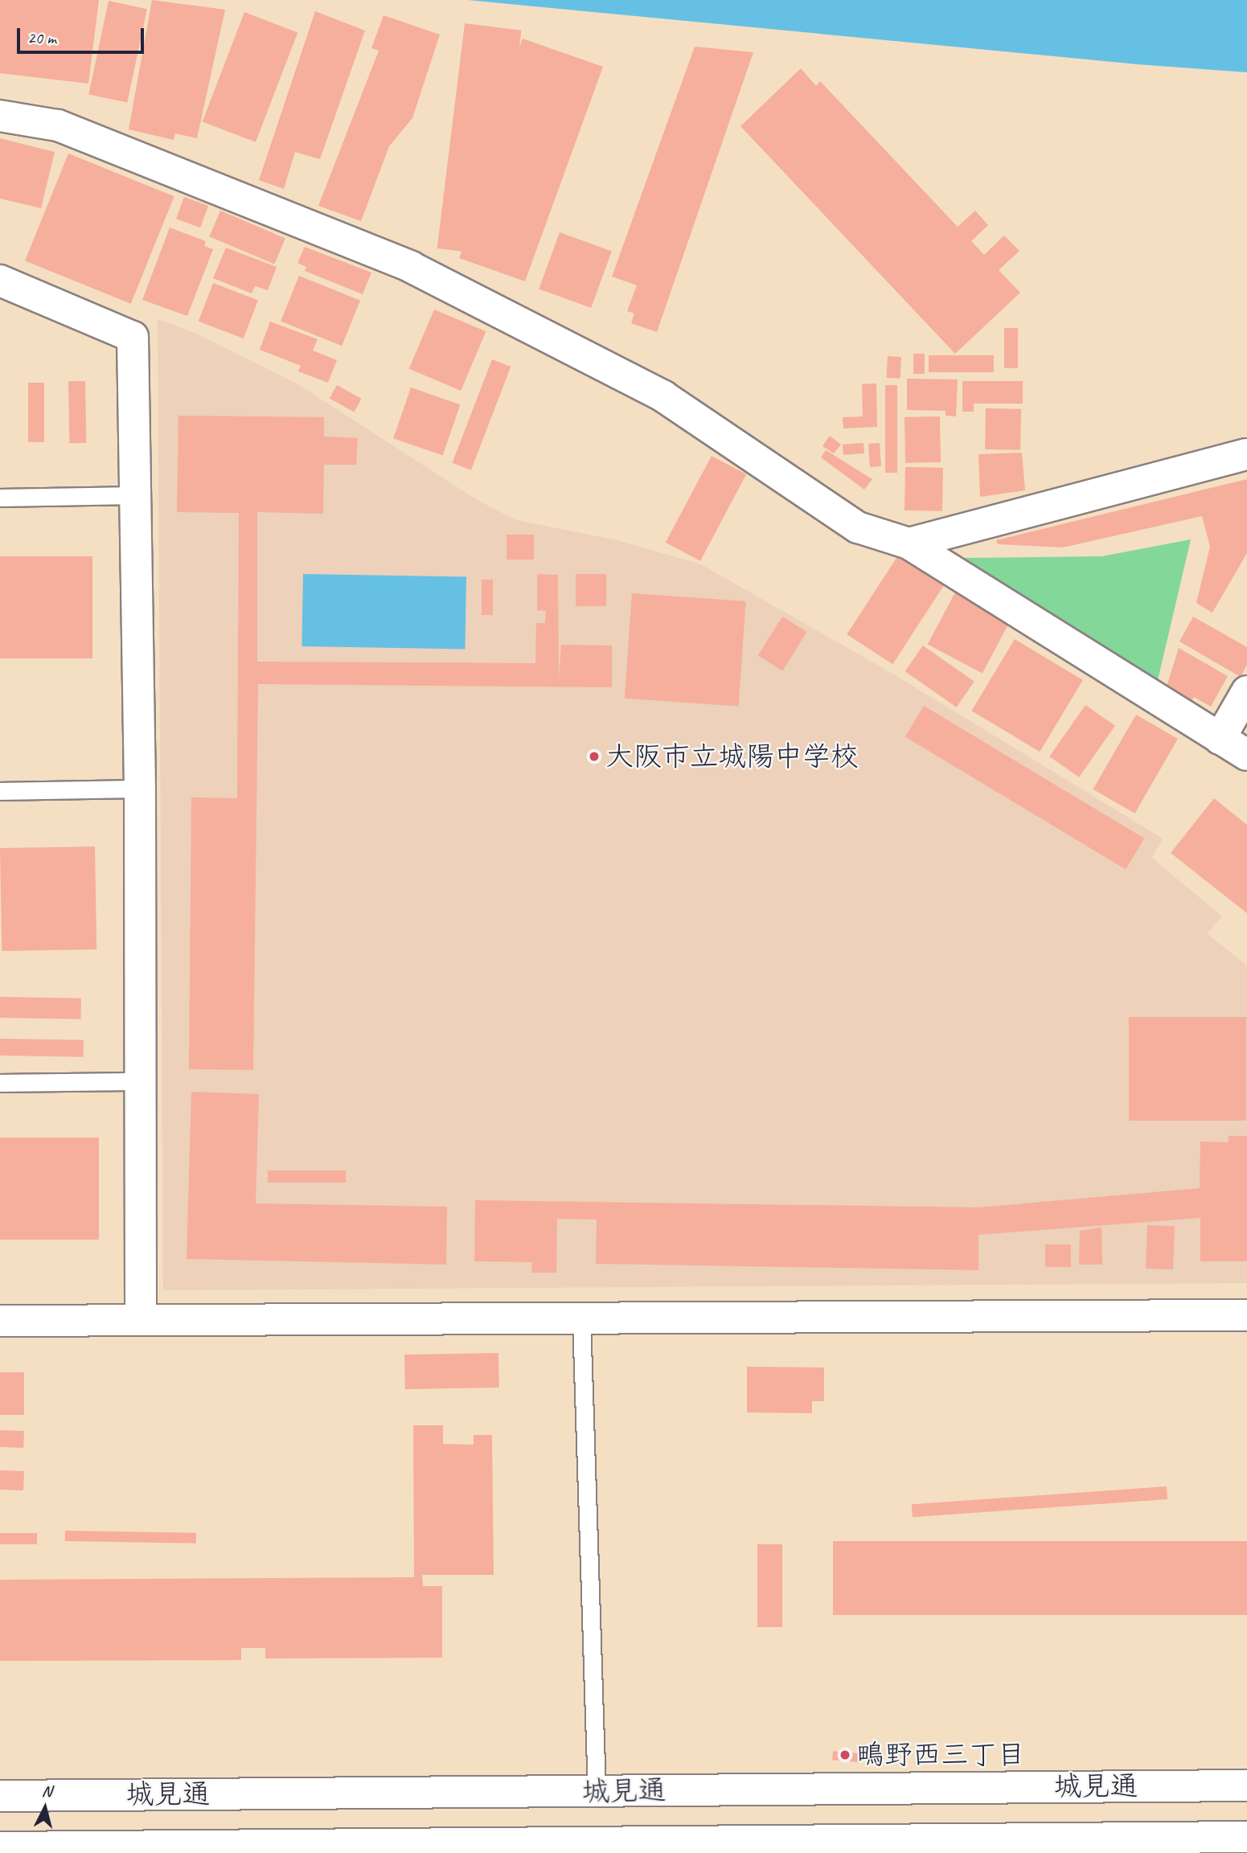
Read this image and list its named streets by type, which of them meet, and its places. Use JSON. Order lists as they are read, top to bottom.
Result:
{
  "streets": {
    "street": ["城見通"]
  },
  "places": ["大阪市立城陽中学校", "鴫野西三丁目"],
  "scale_bar": "20 m",
  "north": "top"
}
